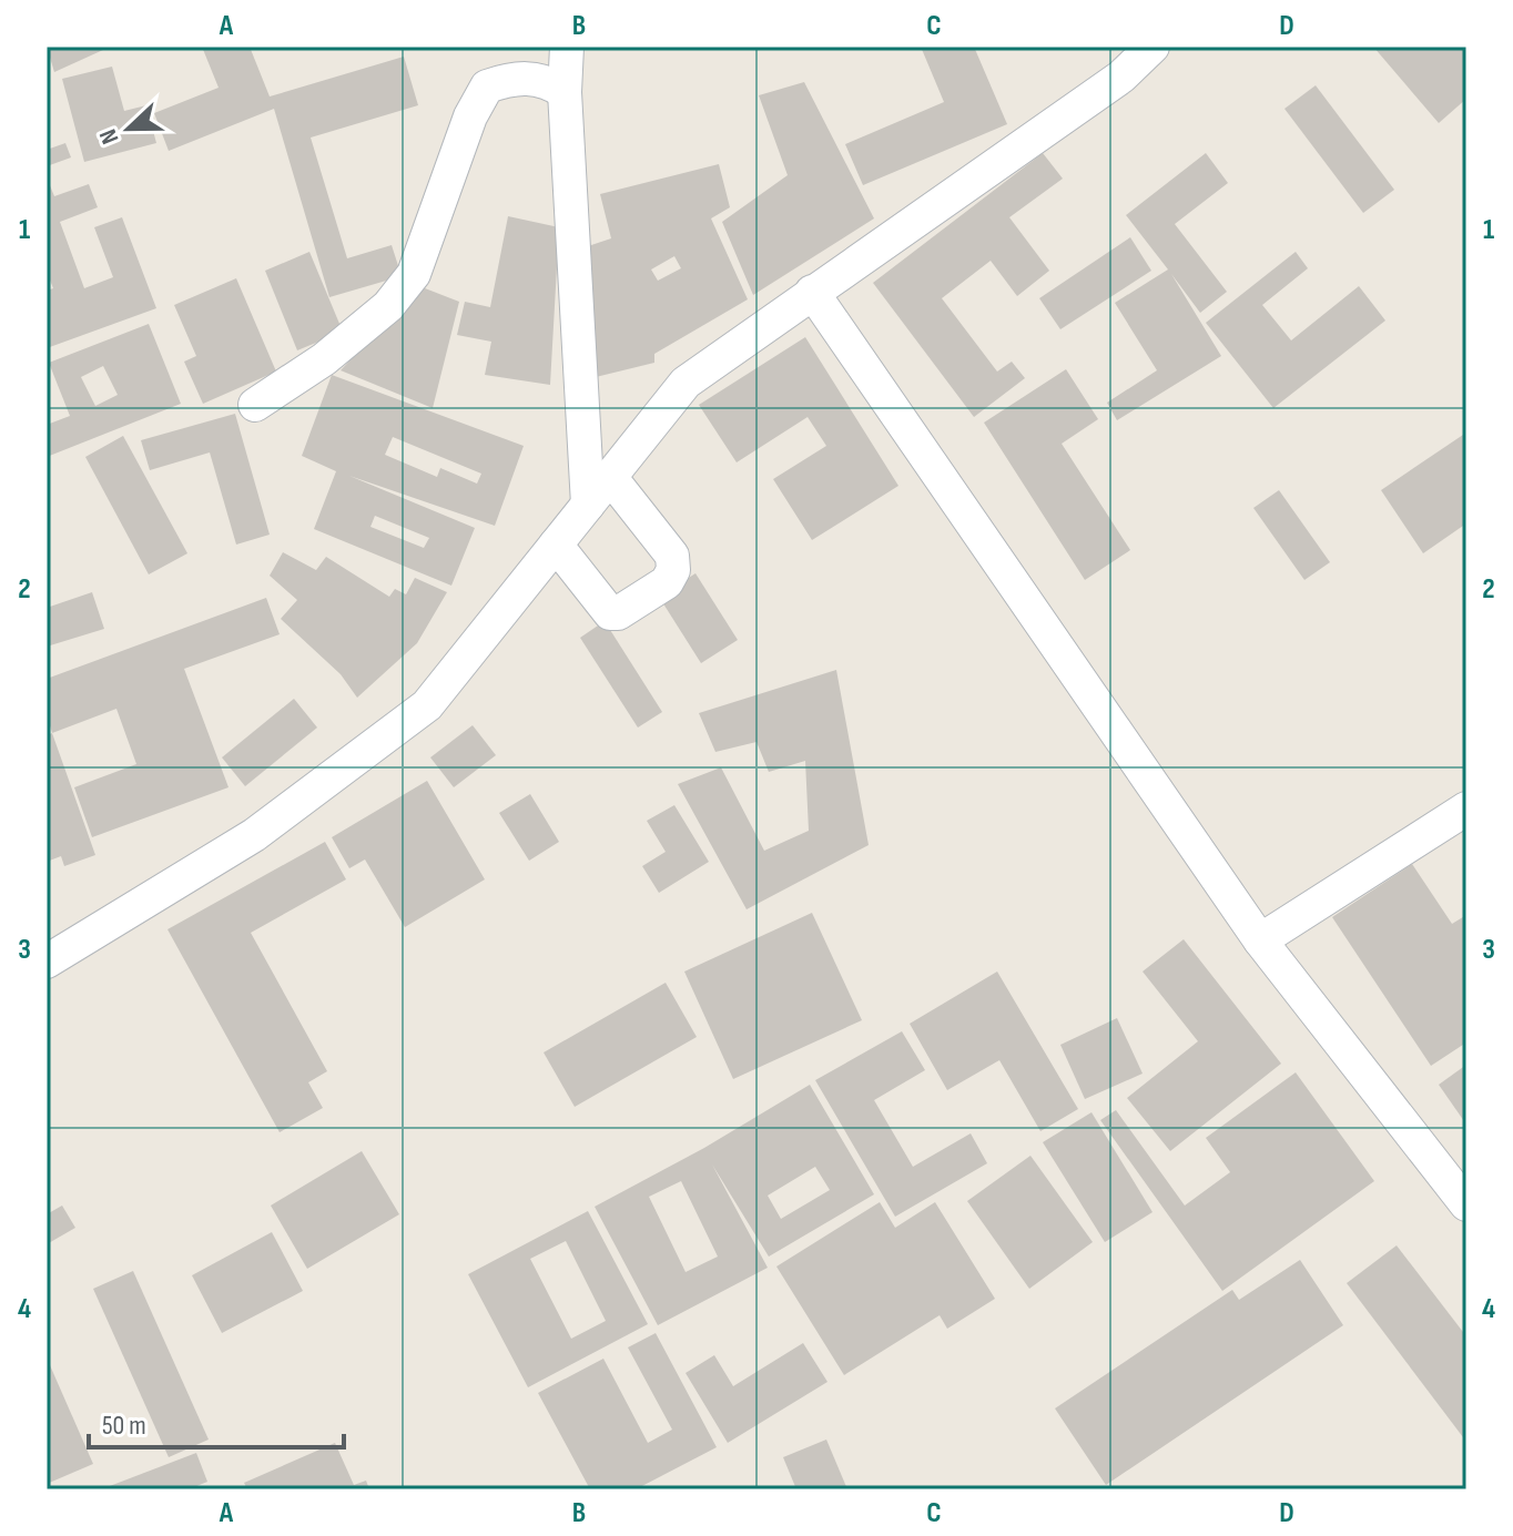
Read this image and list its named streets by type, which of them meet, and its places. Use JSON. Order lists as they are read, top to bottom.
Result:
{
  "scale_bar": "50 m",
  "north": "left",
  "grid": {
    "columns": [
      "A",
      "B",
      "C",
      "D"
    ],
    "rows": [
      "1",
      "2",
      "3",
      "4"
    ]
  }
}
